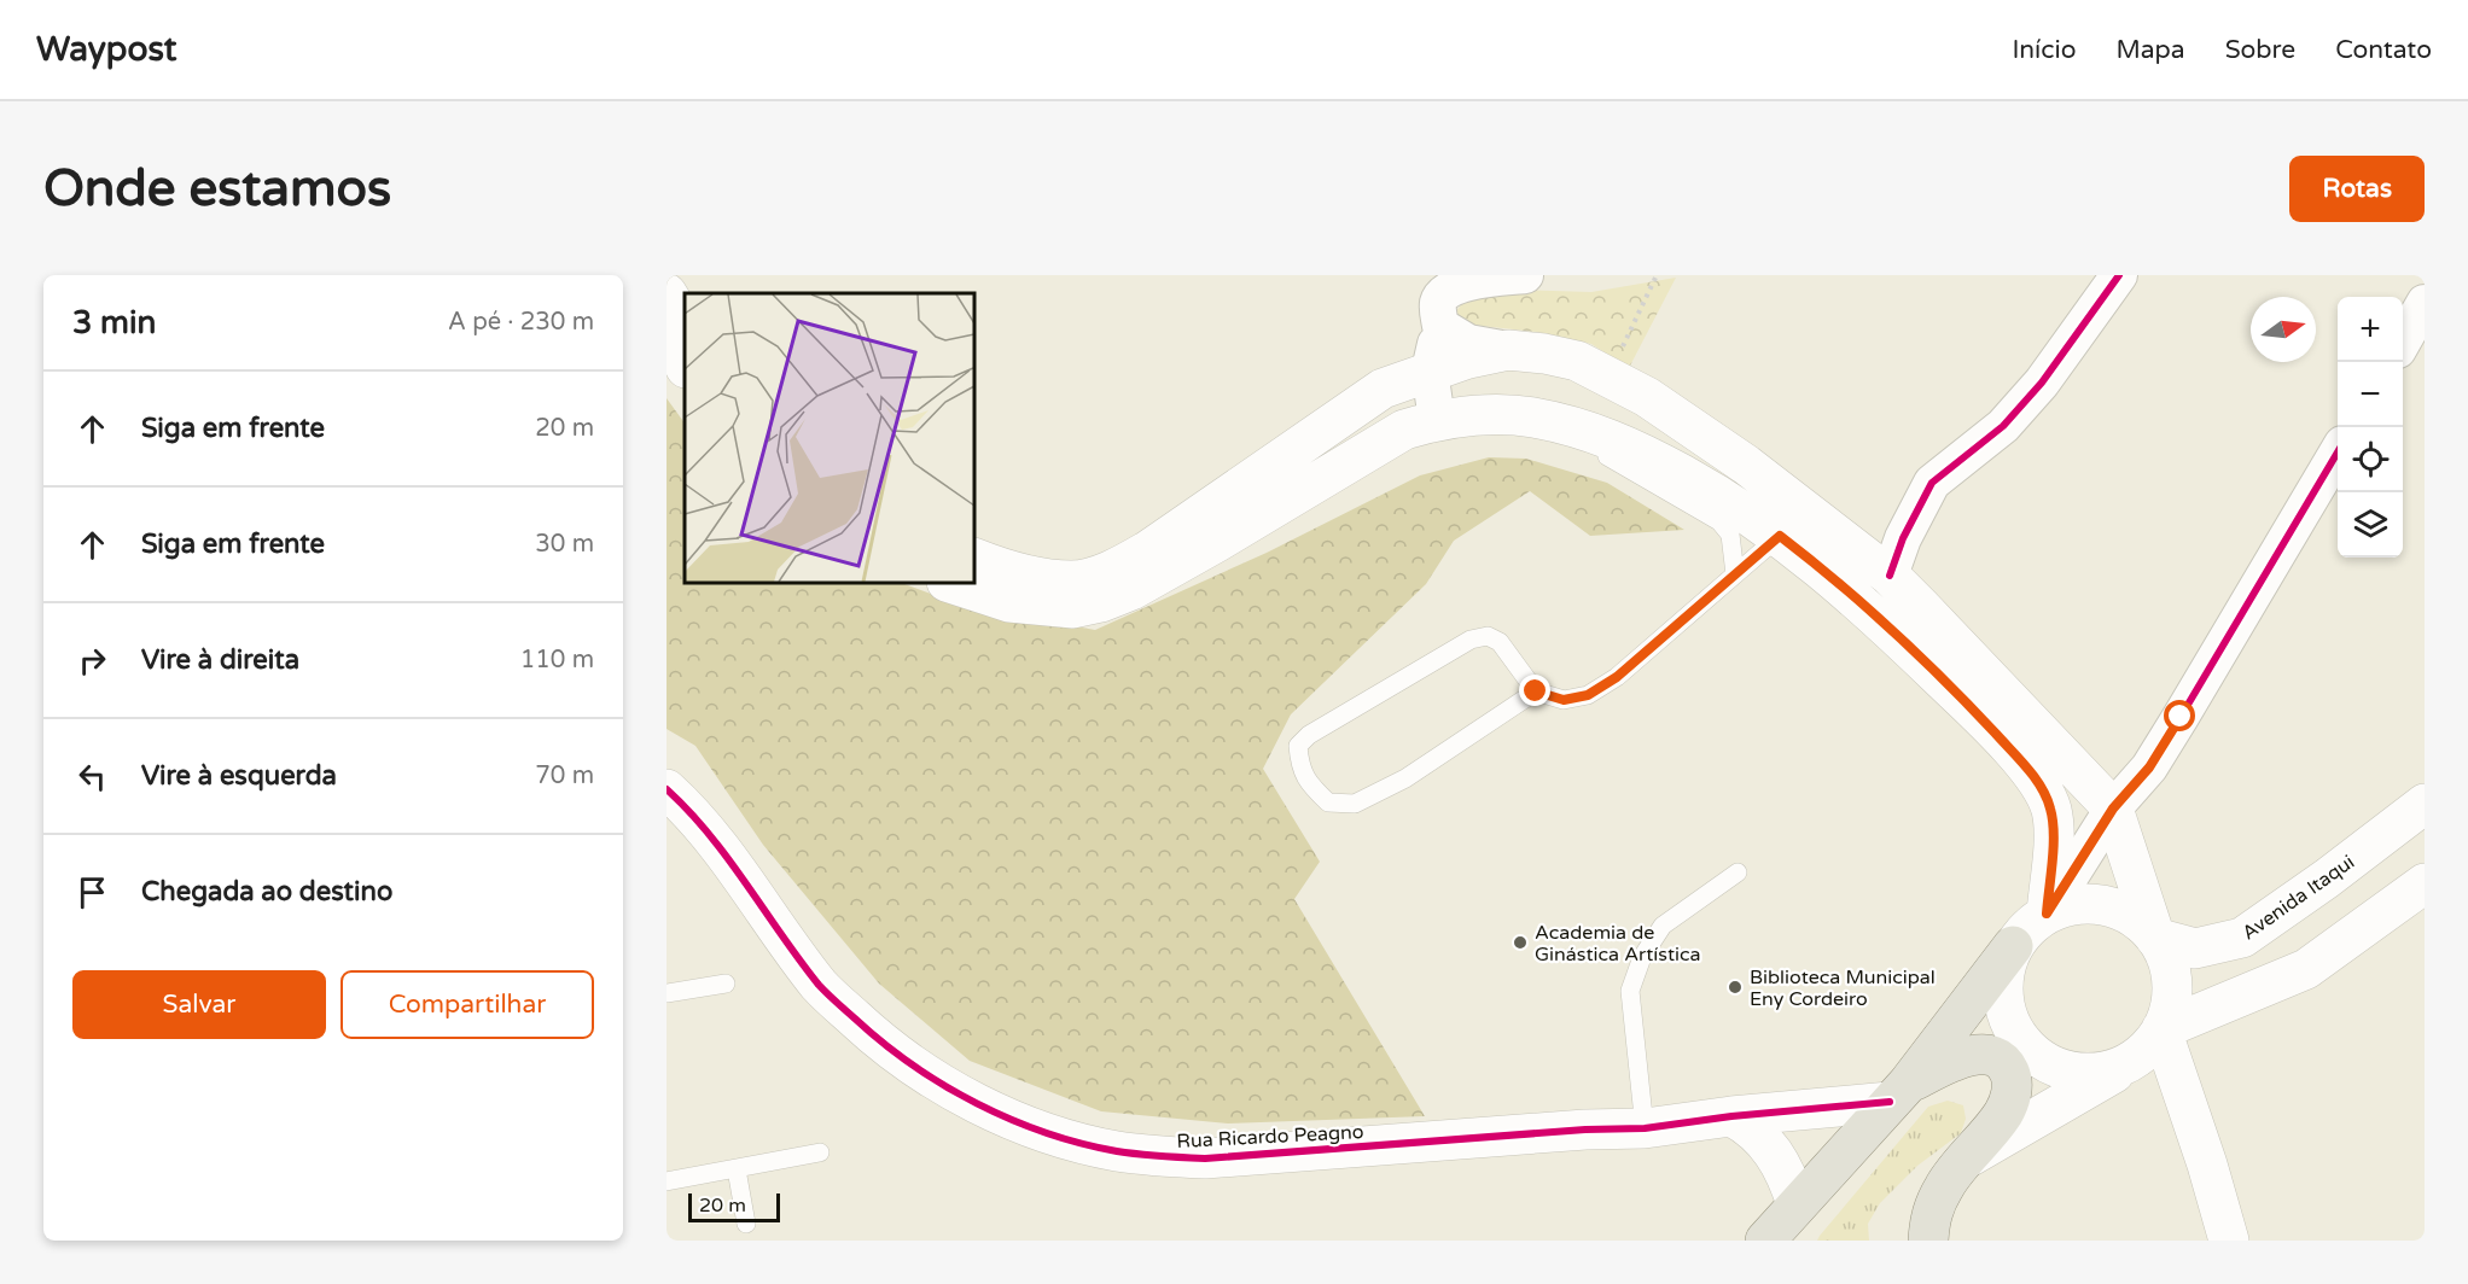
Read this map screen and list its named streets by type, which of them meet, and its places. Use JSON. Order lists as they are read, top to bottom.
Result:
{
  "streets": {
    "main road": ["Avenida Itaqui", "Rua Ricardo Peagno"]
  },
  "places": ["Academia de Ginástica Artística", "Biblioteca Municipal Eny Cordeiro"],
  "scale_bar": "20 m",
  "north": "right",
  "page": {
    "header": "Waypost",
    "nav": [
      "Início",
      "Mapa",
      "Sobre",
      "Contato"
    ],
    "buttons": [
      "Rotas",
      ["Salvar", "Compartilhar"]
    ],
    "title": "Onde estamos",
    "heading": ["3 min", "A pé · 230 m"],
    "map_buttons": ["+", "−"],
    "list": [
      ["Siga em frente", "20 m"],
      ["Siga em frente", "30 m"],
      ["Vire à direita", "110 m"],
      ["Vire à esquerda", "70 m"],
      "Chegada ao destino"
    ],
    "scale": "20 m"
  }
}
